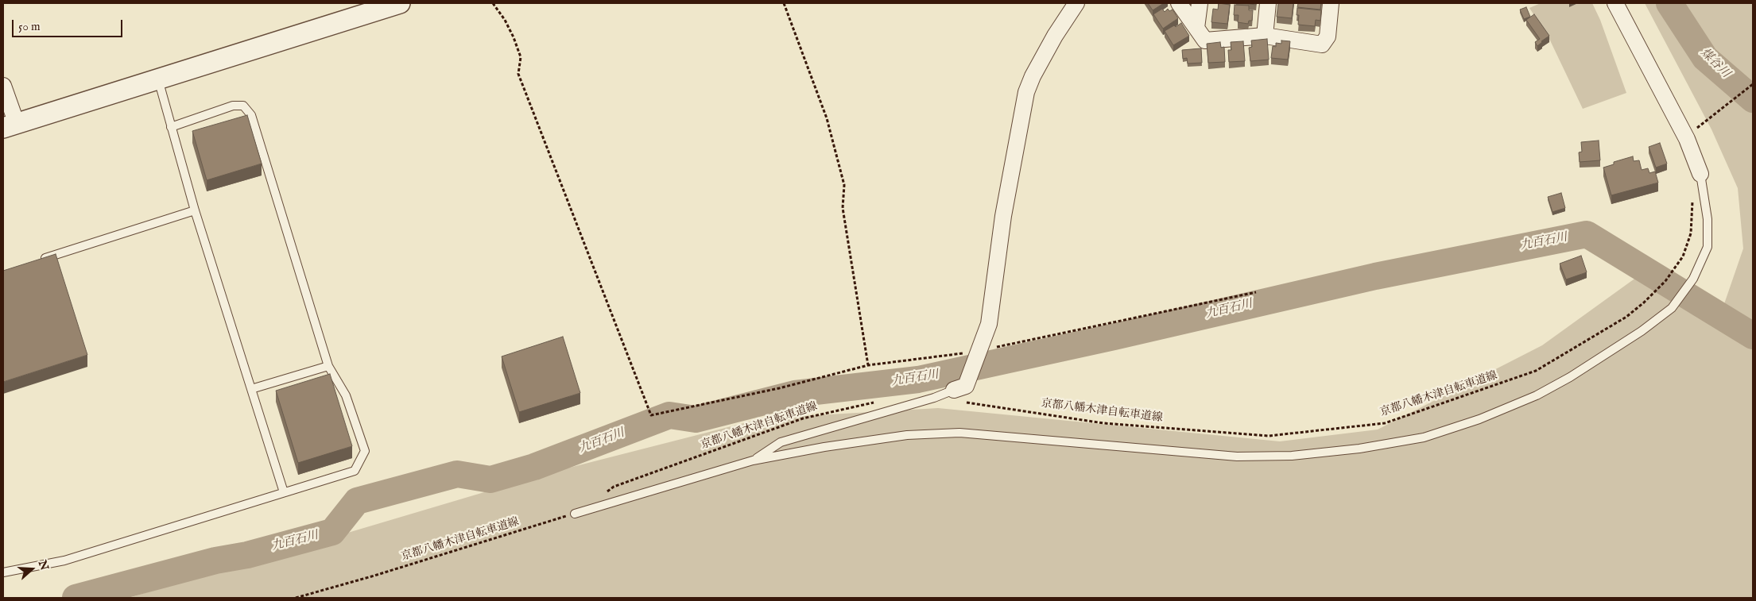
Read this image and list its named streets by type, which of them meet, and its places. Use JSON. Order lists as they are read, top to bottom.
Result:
{
  "streets": {
    "path": ["京都八幡木津自転車道線"]
  },
  "water": ["煤谷川", "九百石川"],
  "scale_bar": "50 m",
  "north": "right"
}
